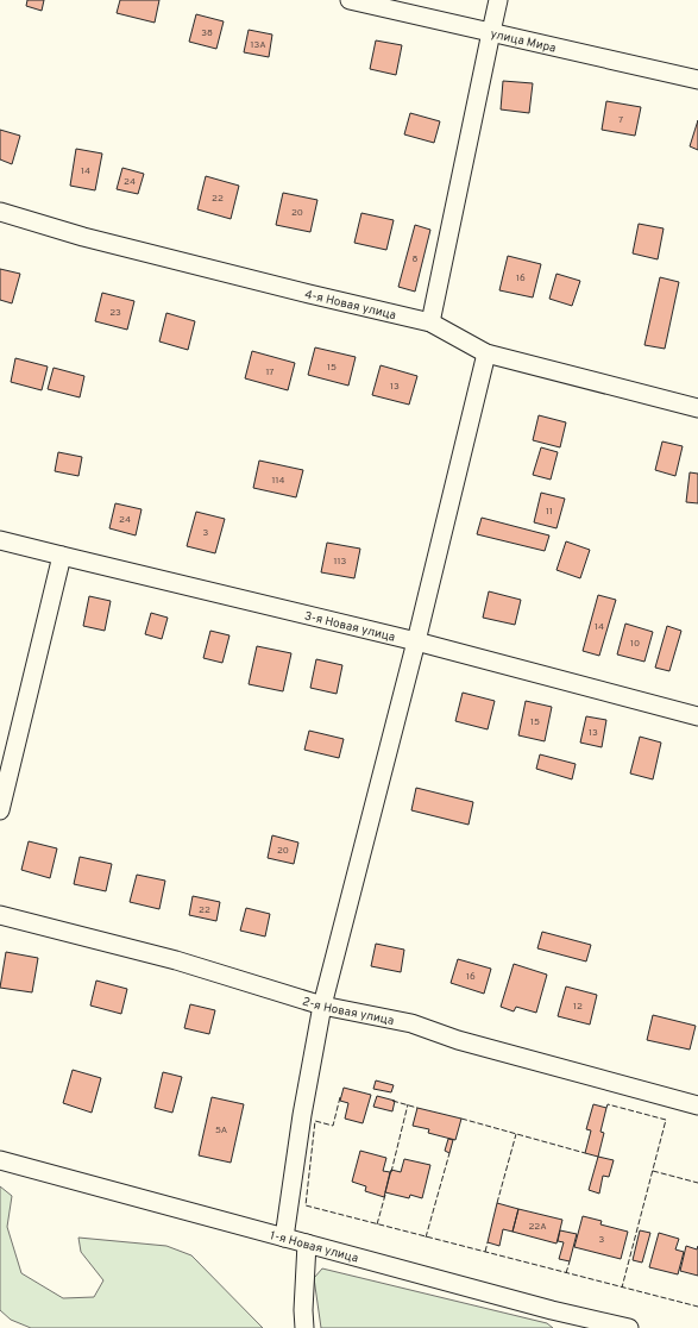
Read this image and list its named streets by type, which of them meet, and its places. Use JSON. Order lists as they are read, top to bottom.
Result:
{
  "streets": {
    "street": [
      "улица Мира",
      "4-я Новая улица",
      "3-я Новая улица",
      "2-я Новая улица",
      "1-я Новая улица"
    ]
  },
  "house_numbers": [
    "38",
    "13А",
    "7",
    "14",
    "24",
    "22",
    "20",
    "8",
    "16",
    "23",
    "15",
    "17",
    "13",
    "114",
    "11",
    "24",
    "3",
    "113",
    "14",
    "10",
    "15",
    "13",
    "20",
    "22",
    "16",
    "12",
    "5А",
    "22А",
    "3"
  ]
}
